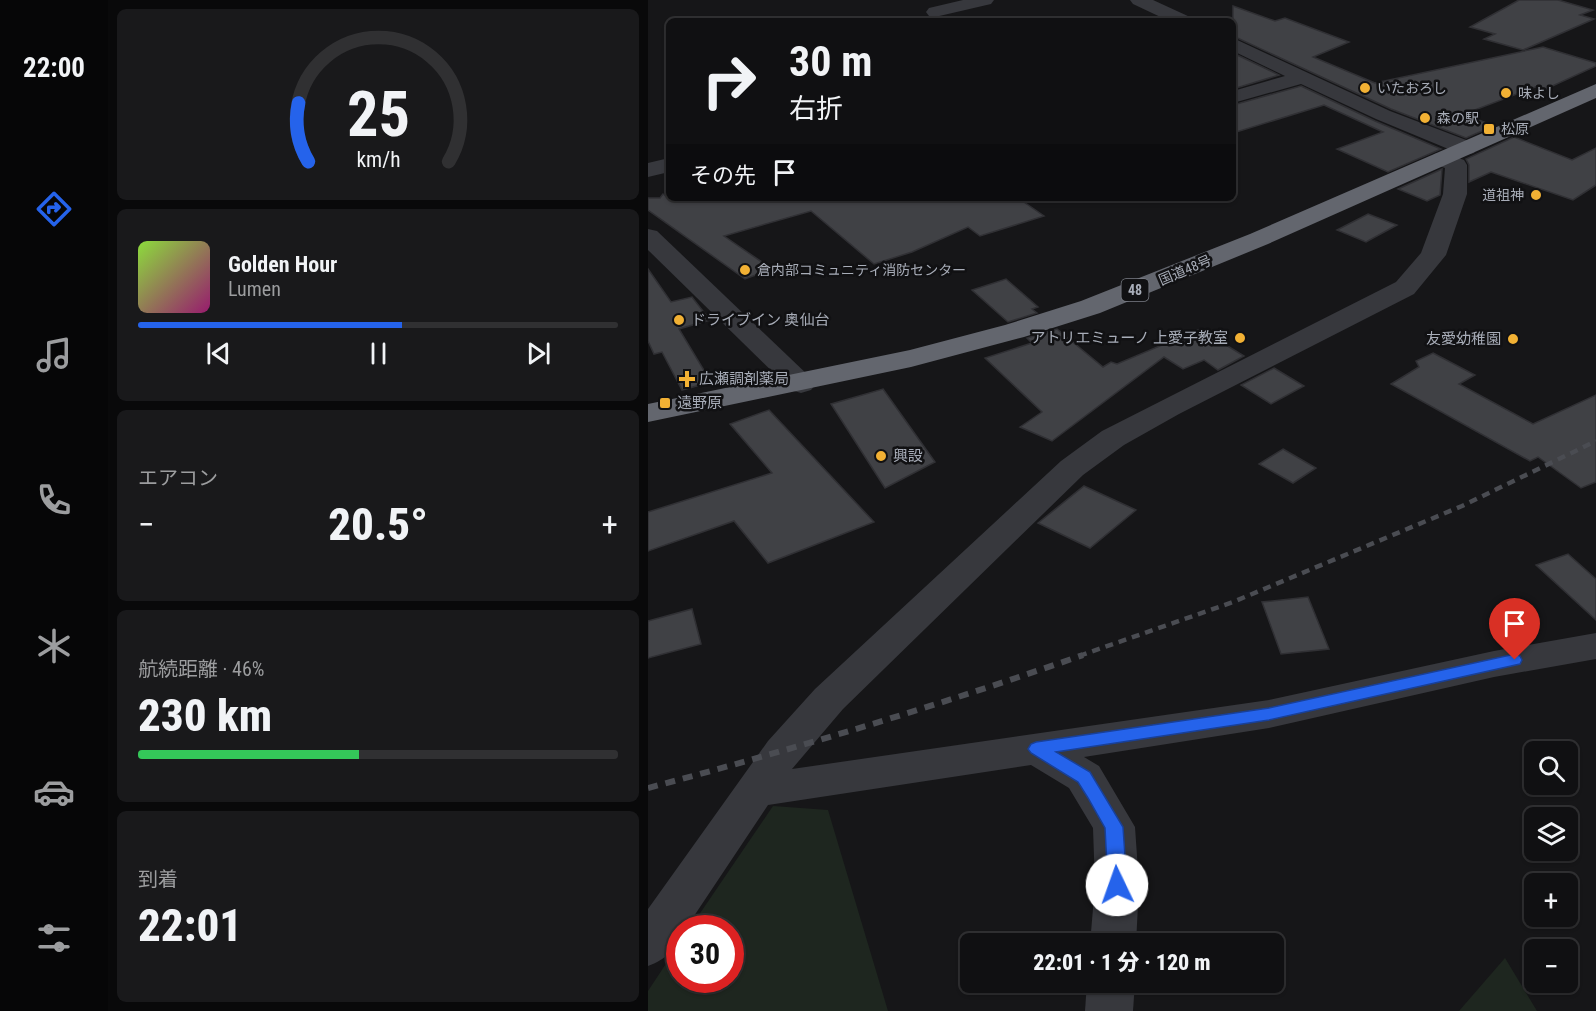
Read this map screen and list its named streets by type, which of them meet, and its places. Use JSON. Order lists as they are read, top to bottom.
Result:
{
  "streets": {
    "highway": ["国道48号", "48"]
  },
  "places": {
    "other": [
      "いたおろし",
      "味よし",
      "森の駅",
      "道祖神",
      "倉内部コミュニティ消防センター",
      "ドライブイン 奥仙台",
      "アトリエミューノ 上愛子教室",
      "友愛幼稚園",
      "興設"
    ],
    "transit": ["松原", "遠野原"],
    "health": ["広瀬調剤薬局"]
  },
  "page": {
    "tabs": "22:00",
    "turn": ["30 m", "右折"],
    "then": "その先",
    "song": ["Golden Hour", "Lumen"],
    "tile": [
      "エアコン",
      ["航続距離 · 46%", "230 km"],
      ["到着", "22:01"]
    ],
    "heat": ["−", "20.5°", "+"],
    "map_buttons": ["+", "−"],
    "limit": "30",
    "trip": "22:01 · 1 分 · 120 m",
    "gauge": ["25", "km/h"]
  }
}
